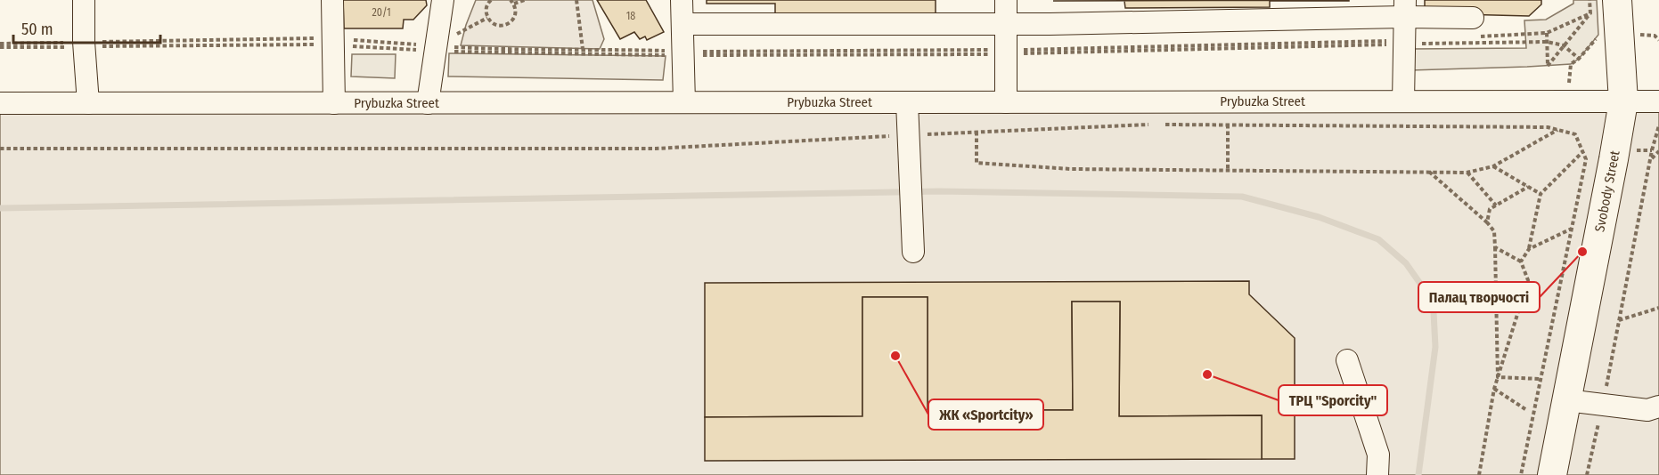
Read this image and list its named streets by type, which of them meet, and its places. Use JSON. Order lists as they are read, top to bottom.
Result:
{
  "streets": {
    "main road": ["Svobody Street"],
    "street": ["Prybuzka Street"]
  },
  "crossings": [
    ["Prybuzka Street", "Svobody Street"]
  ],
  "places": ["Палац творчості", "ЖК «Sportcity»", "ТРЦ \"Sporcity\""],
  "house_numbers": ["20/1", "18"],
  "scale_bar": "50 m"
}
